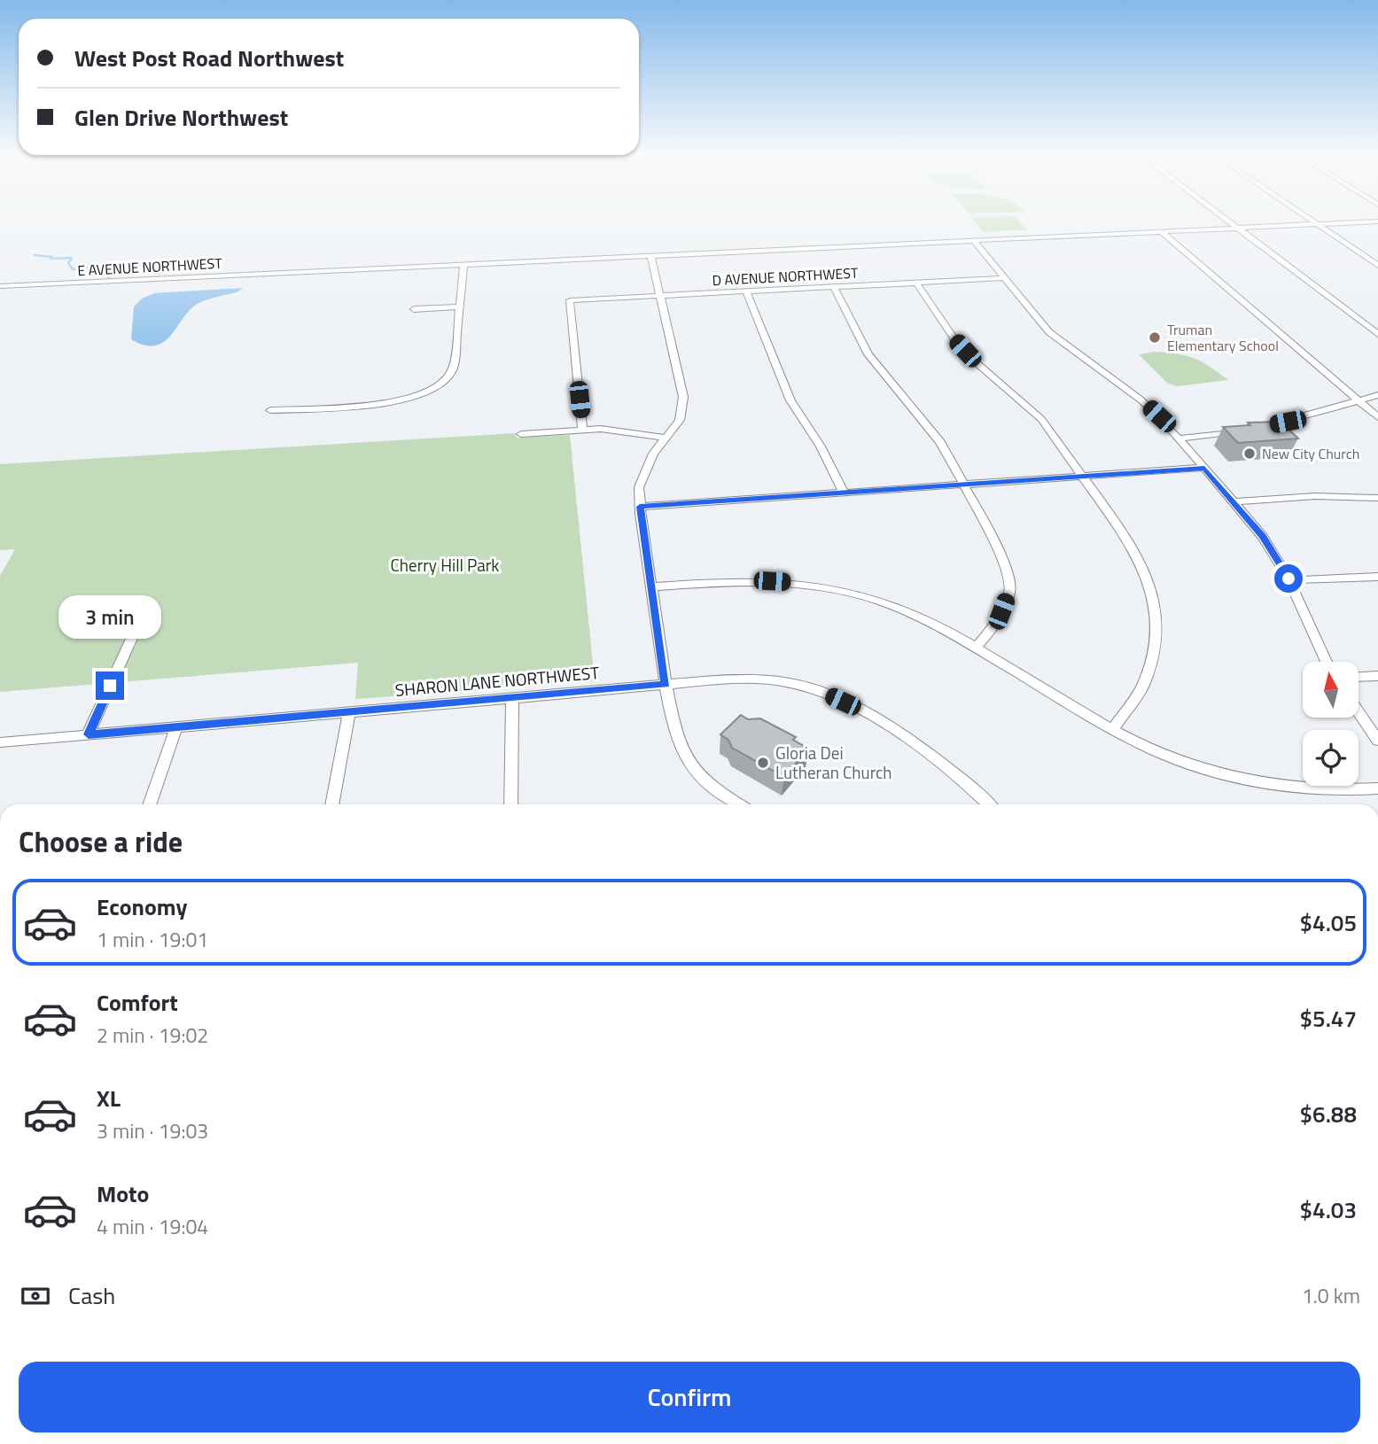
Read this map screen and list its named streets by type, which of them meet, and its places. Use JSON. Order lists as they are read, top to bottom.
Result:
{
  "streets": {
    "street": ["E AVENUE NORTHWEST", "D AVENUE NORTHWEST", "SHARON LANE NORTHWEST"]
  },
  "parks": ["Cherry Hill Park"],
  "places": ["Truman Elementary School", "New City Church", "Gloria Dei Lutheran Church"],
  "north": "top",
  "page": {
    "banner": ["West Post Road Northwest", "Glen Drive Northwest"],
    "bubble": "3 min",
    "heading": "Choose a ride",
    "list": [
      {
        "name": "Economy",
        "note": "1 min · 19:01",
        "value": "$4.05"
      },
      {
        "name": "Comfort",
        "note": "2 min · 19:02",
        "value": "$5.47"
      },
      {
        "name": "XL",
        "note": "3 min · 19:03",
        "value": "$6.88"
      },
      {
        "name": "Moto",
        "note": "4 min · 19:04",
        "value": "$4.03"
      }
    ],
    "pay": ["Cash", "1.0 km"],
    "buttons": "Confirm"
  }
}
